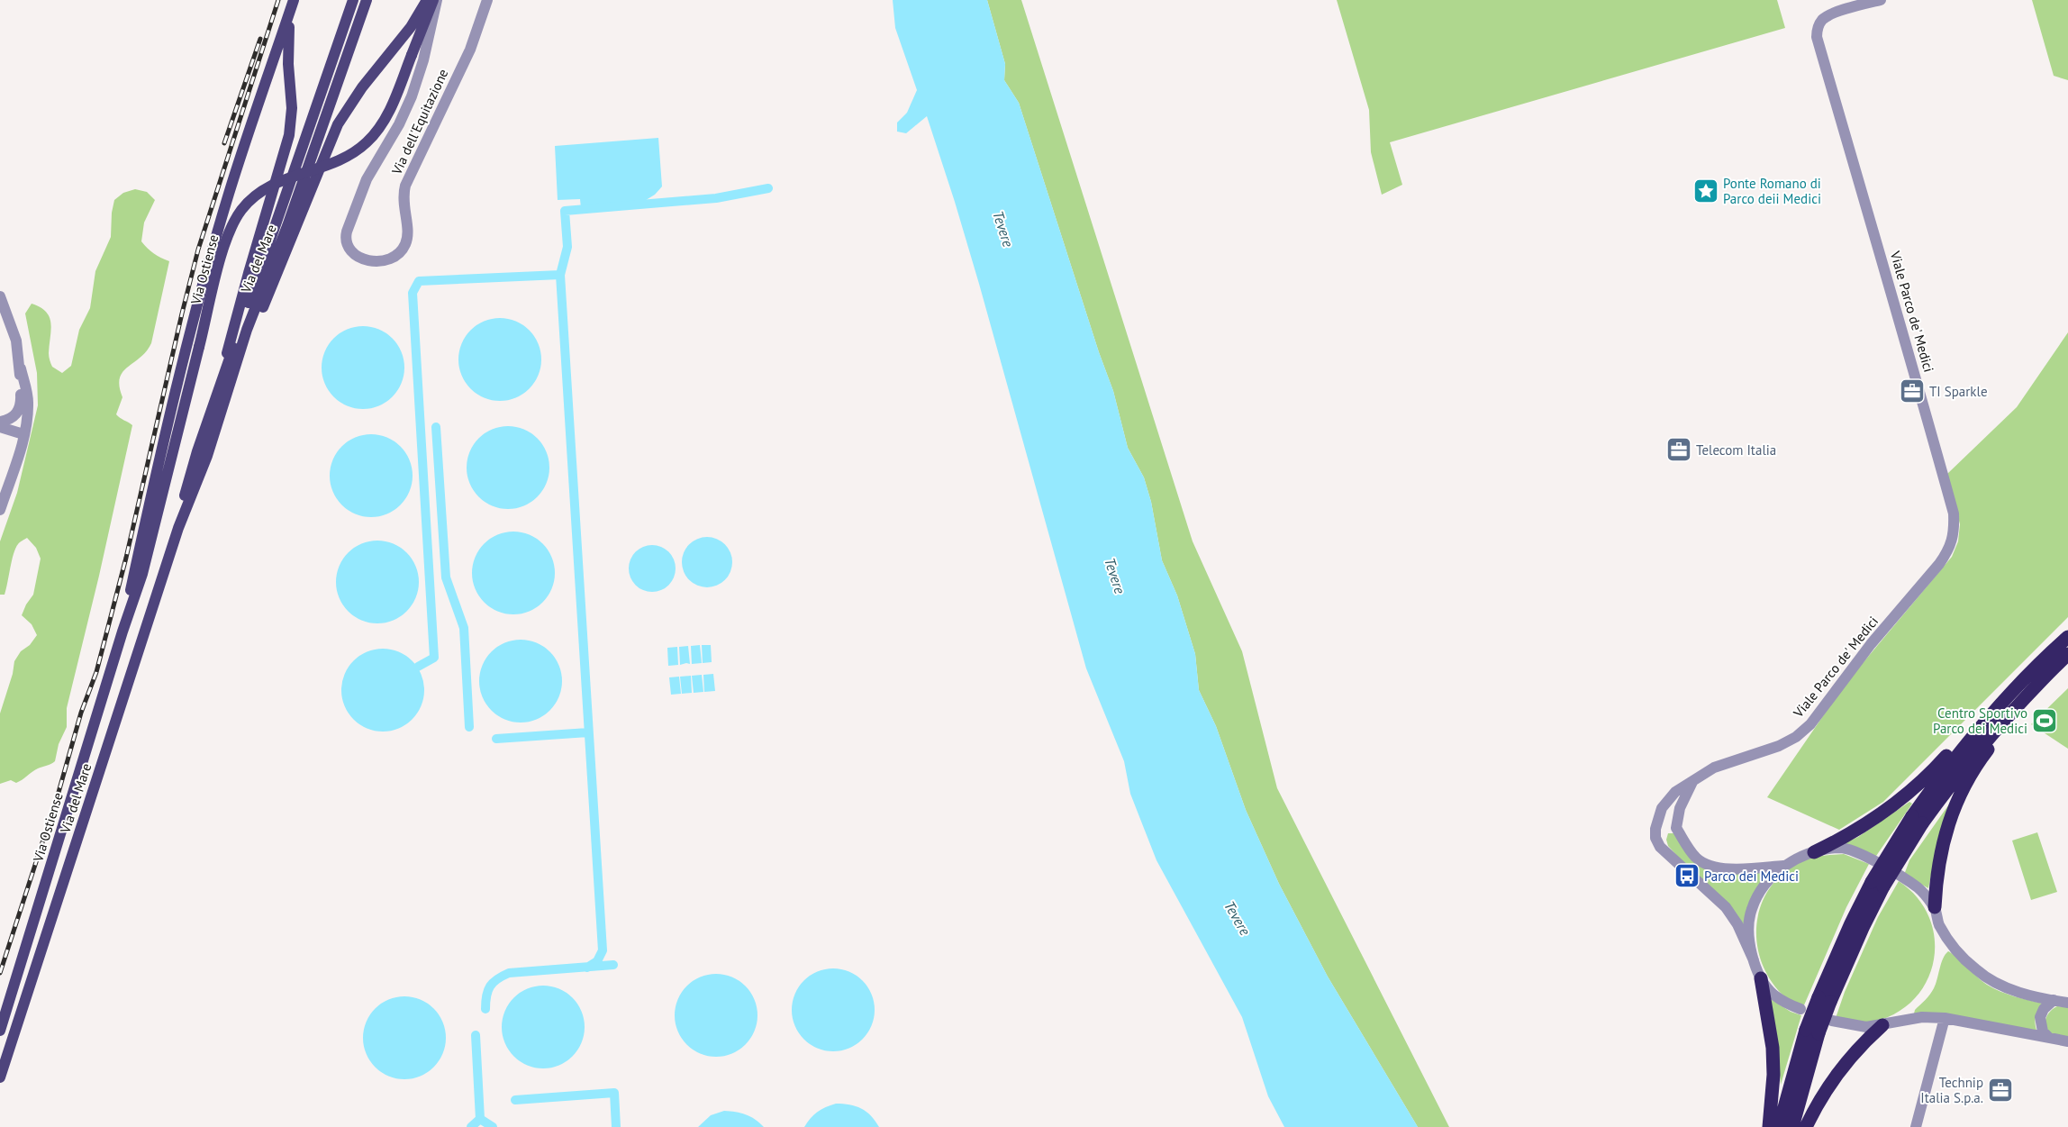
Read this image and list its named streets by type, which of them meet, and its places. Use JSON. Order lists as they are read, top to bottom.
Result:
{
  "streets": {
    "main road": ["Via del Mare", "Via Ostiense"],
    "street": ["Via dell'Equitazione", "Viale Parco de' Medici"]
  },
  "crossings": [
    ["Via dell'Equitazione", "Via Ostiense"]
  ],
  "water": ["Tevere"],
  "places": {
    "place": ["Ponte Romano di Parco deii Medici"],
    "office": ["TI Sparkle", "Telecom Italia", "Technip Italia S.p.a."],
    "sports": ["Centro Sportivo Parco dei Medici"],
    "bus stop": ["Parco dei Medici"]
  }
}
